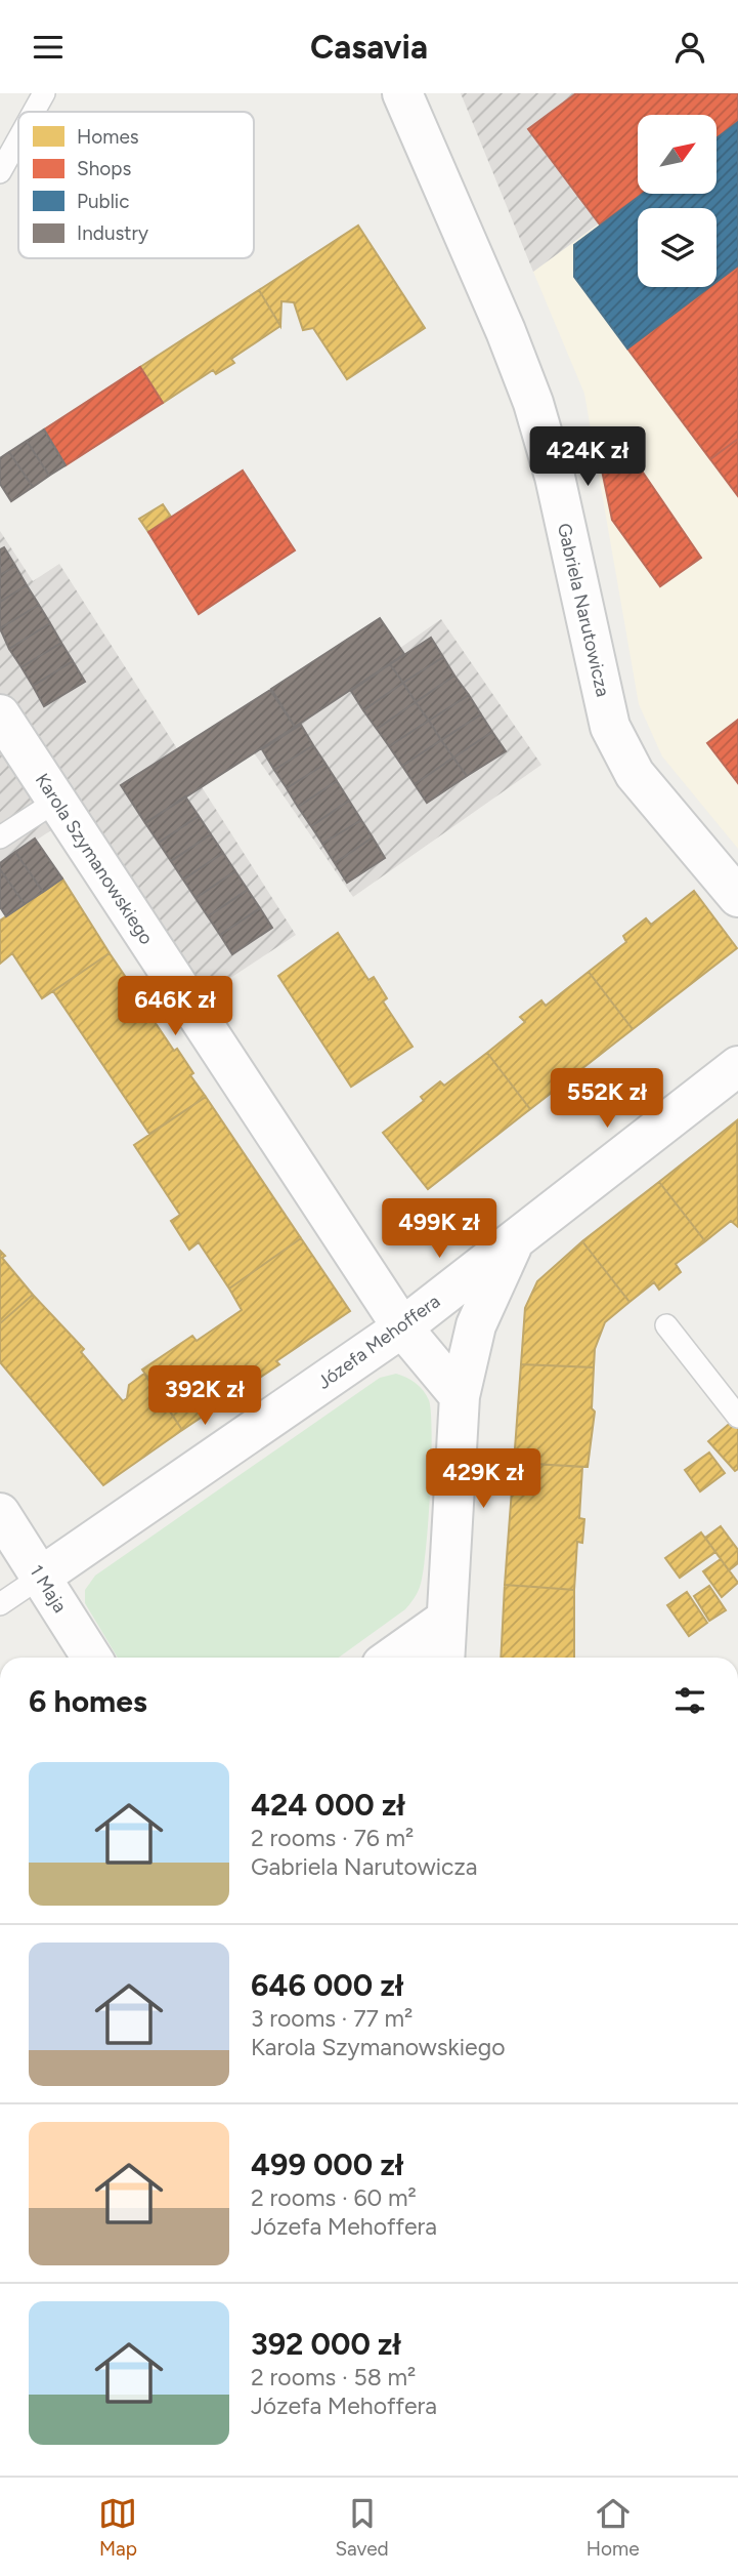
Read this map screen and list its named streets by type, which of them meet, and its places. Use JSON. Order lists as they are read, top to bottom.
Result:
{
  "streets": {
    "street": [
      "Gabriela Narutowicza",
      "Karola Szymanowskiego",
      "Józefa Mehoffera",
      "1 Maja"
    ]
  },
  "crossings": [
    ["Karola Szymanowskiego", "Józefa Mehoffera"],
    ["Józefa Mehoffera", "1 Maja"]
  ],
  "legend": [
    "Homes",
    "Shops",
    "Public",
    "Industry"
  ],
  "north": "top right",
  "page": {
    "header": "Casavia",
    "price": [
      "424K zł",
      "646K zł",
      "552K zł",
      "499K zł",
      "392K zł",
      "429K zł"
    ],
    "heading": "6 homes",
    "list": [
      {
        "name": "424 000 zł",
        "note": "2 rooms · 76 m² · Gabriela Narutowicza"
      },
      {
        "name": "646 000 zł",
        "note": "3 rooms · 77 m² · Karola Szymanowskiego"
      },
      {
        "name": "499 000 zł",
        "note": "2 rooms · 60 m² · Józefa Mehoffera"
      },
      {
        "name": "392 000 zł",
        "note": "2 rooms · 58 m² · Józefa Mehoffera"
      }
    ],
    "tabs": ["Map", "Saved", "Home"]
  }
}
